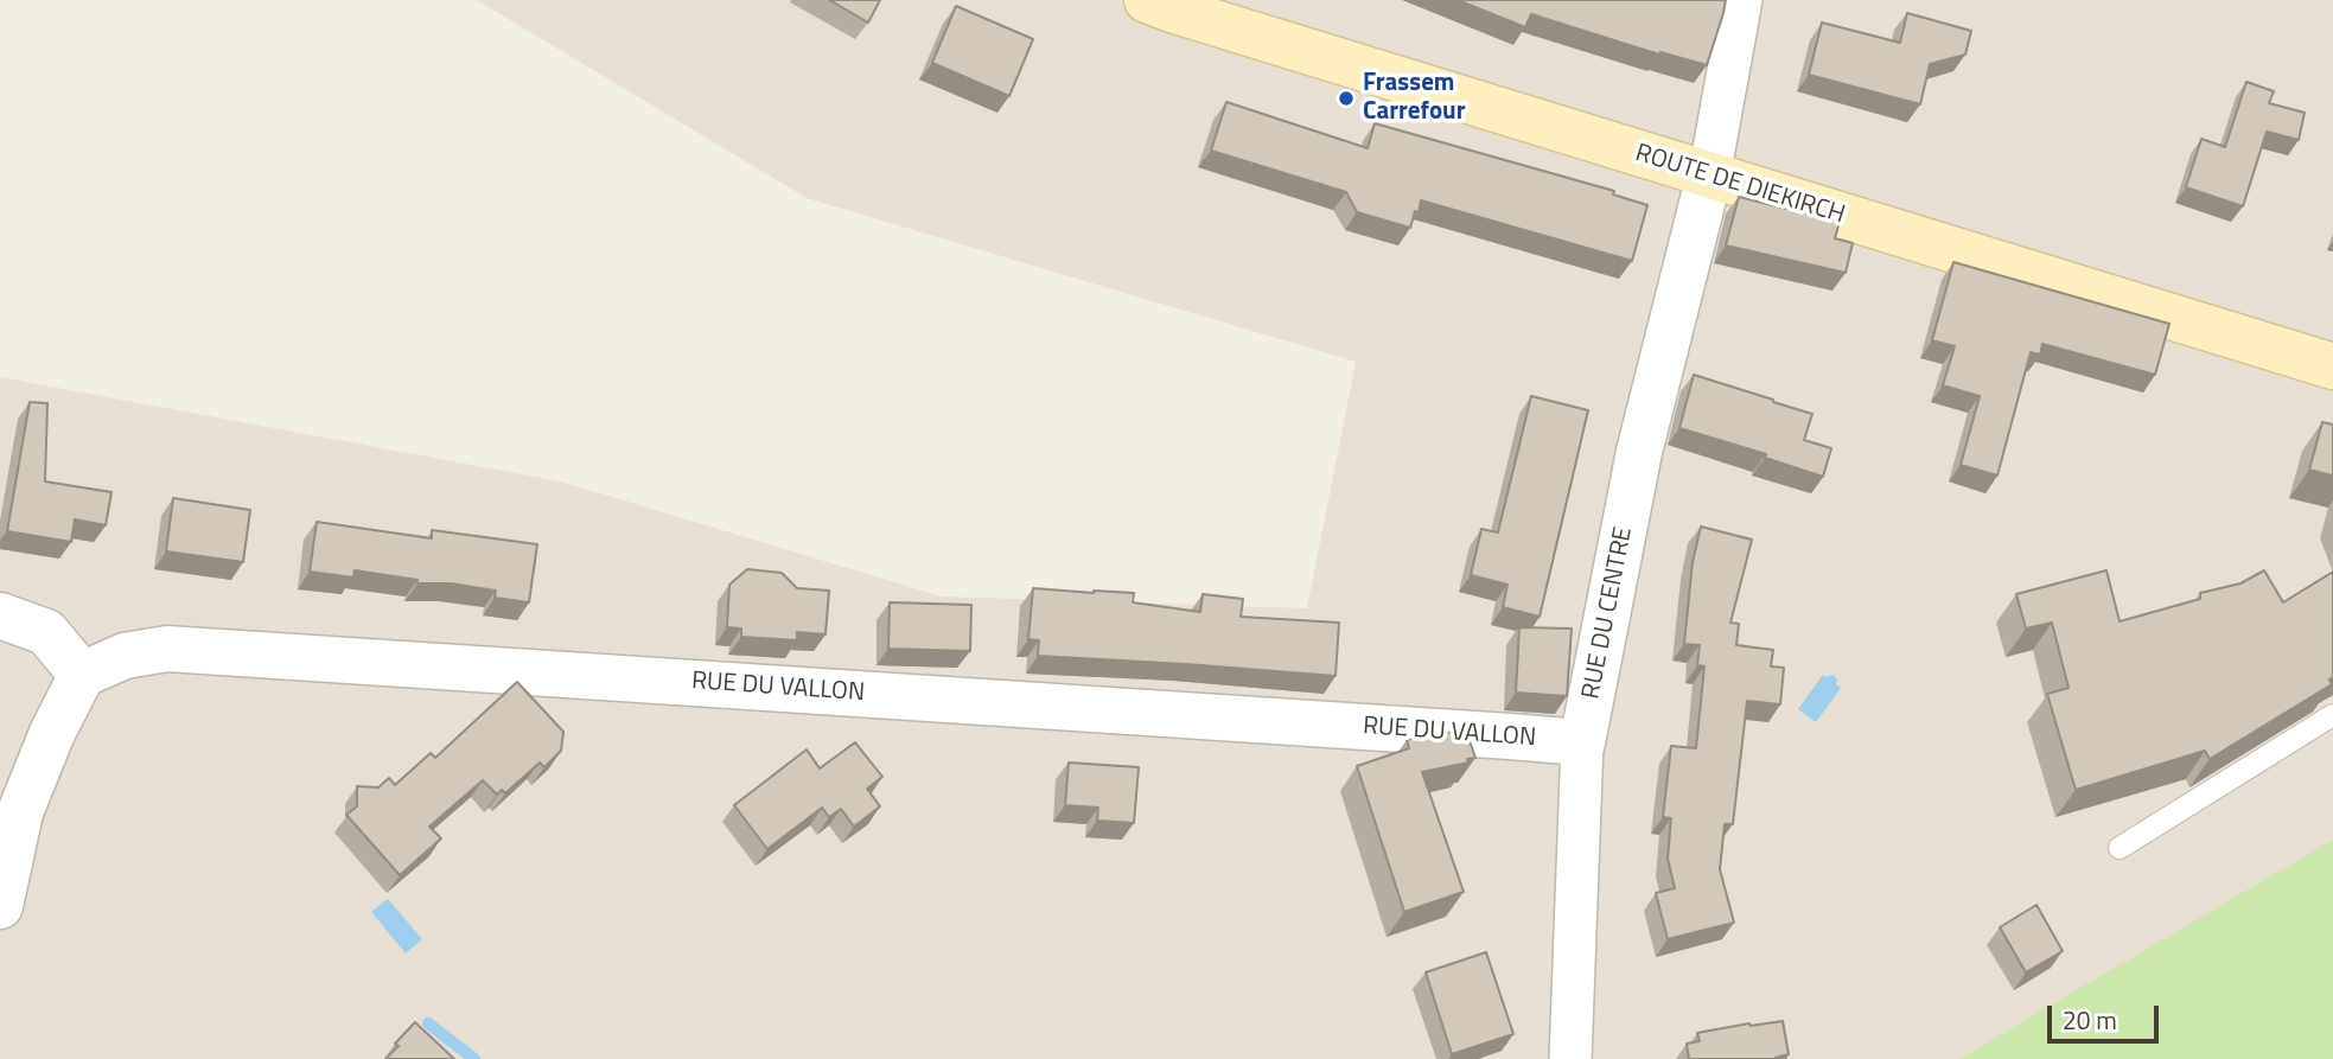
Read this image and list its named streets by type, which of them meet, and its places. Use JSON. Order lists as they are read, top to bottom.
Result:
{
  "streets": {
    "main road": ["ROUTE DE DIEKIRCH"],
    "street": ["RUE DU CENTRE", "RUE DU VALLON"]
  },
  "crossings": [
    ["ROUTE DE DIEKIRCH", "RUE DU CENTRE"],
    ["RUE DU CENTRE", "RUE DU VALLON"]
  ],
  "places": ["Frassem Carrefour"],
  "scale_bar": "20 m"
}
